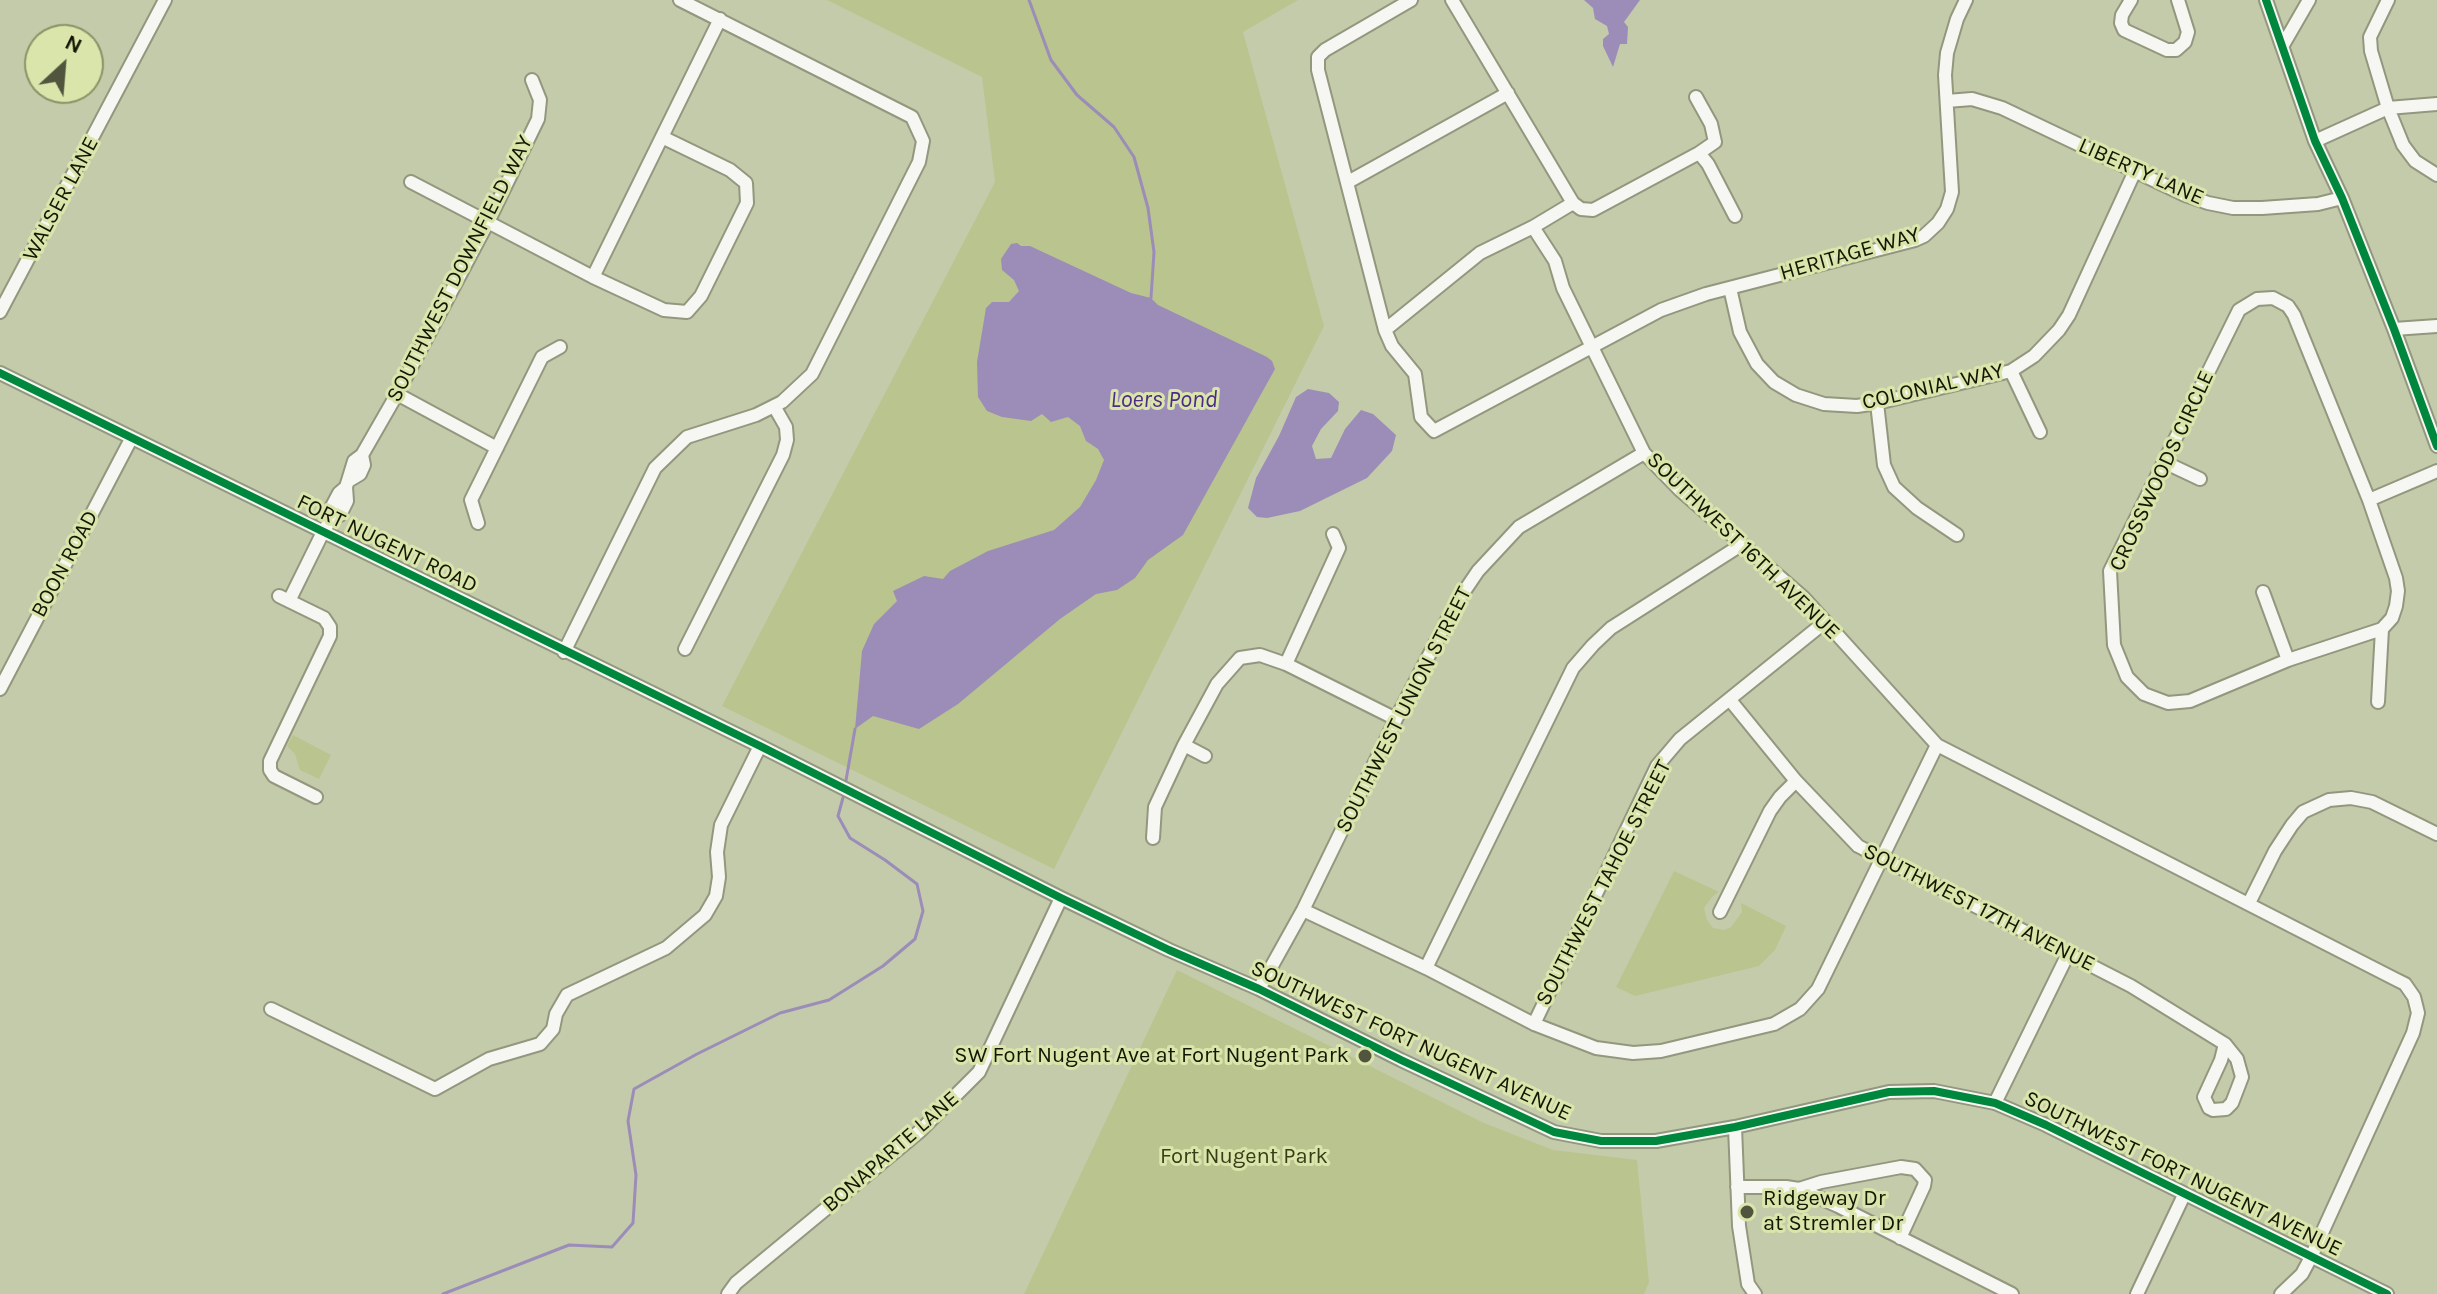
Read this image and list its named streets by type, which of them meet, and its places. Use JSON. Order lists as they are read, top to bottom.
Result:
{
  "streets": {
    "street": [
      "LIBERTY LANE",
      "WALSER LANE",
      "HERITAGE WAY",
      "SOUTHWEST DOWNFIELD WAY",
      "COLONIAL WAY",
      "CROSSWOODS CIRCLE",
      "FORT NUGENT ROAD",
      "SOUTHWEST 16TH AVENUE",
      "BOON ROAD",
      "SOUTHWEST UNION STREET",
      "SOUTHWEST TAHOE STREET",
      "SOUTHWEST 17TH AVENUE",
      "SOUTHWEST FORT NUGENT AVENUE",
      "BONAPARTE LANE"
    ]
  },
  "crossings": [
    ["LIBERTY LANE", "HERITAGE WAY"],
    ["LIBERTY LANE", "COLONIAL WAY"],
    ["HERITAGE WAY", "COLONIAL WAY"],
    ["HERITAGE WAY", "SOUTHWEST 16TH AVENUE"],
    ["SOUTHWEST DOWNFIELD WAY", "FORT NUGENT ROAD"],
    ["FORT NUGENT ROAD", "BOON ROAD"],
    ["FORT NUGENT ROAD", "SOUTHWEST FORT NUGENT AVENUE"],
    ["SOUTHWEST 16TH AVENUE", "SOUTHWEST UNION STREET"],
    ["SOUTHWEST 16TH AVENUE", "SOUTHWEST TAHOE STREET"],
    ["SOUTHWEST 16TH AVENUE", "SOUTHWEST FORT NUGENT AVENUE"],
    ["SOUTHWEST UNION STREET", "SOUTHWEST FORT NUGENT AVENUE"],
    ["SOUTHWEST TAHOE STREET", "SOUTHWEST 17TH AVENUE"],
    ["SOUTHWEST FORT NUGENT AVENUE", "BONAPARTE LANE"]
  ],
  "water": ["Loers Pond"],
  "parks": ["Fort Nugent Park"],
  "places": ["SW Fort Nugent Ave at Fort Nugent Park", "Ridgeway Dr at Stremler Dr"],
  "north": "top right"
}
